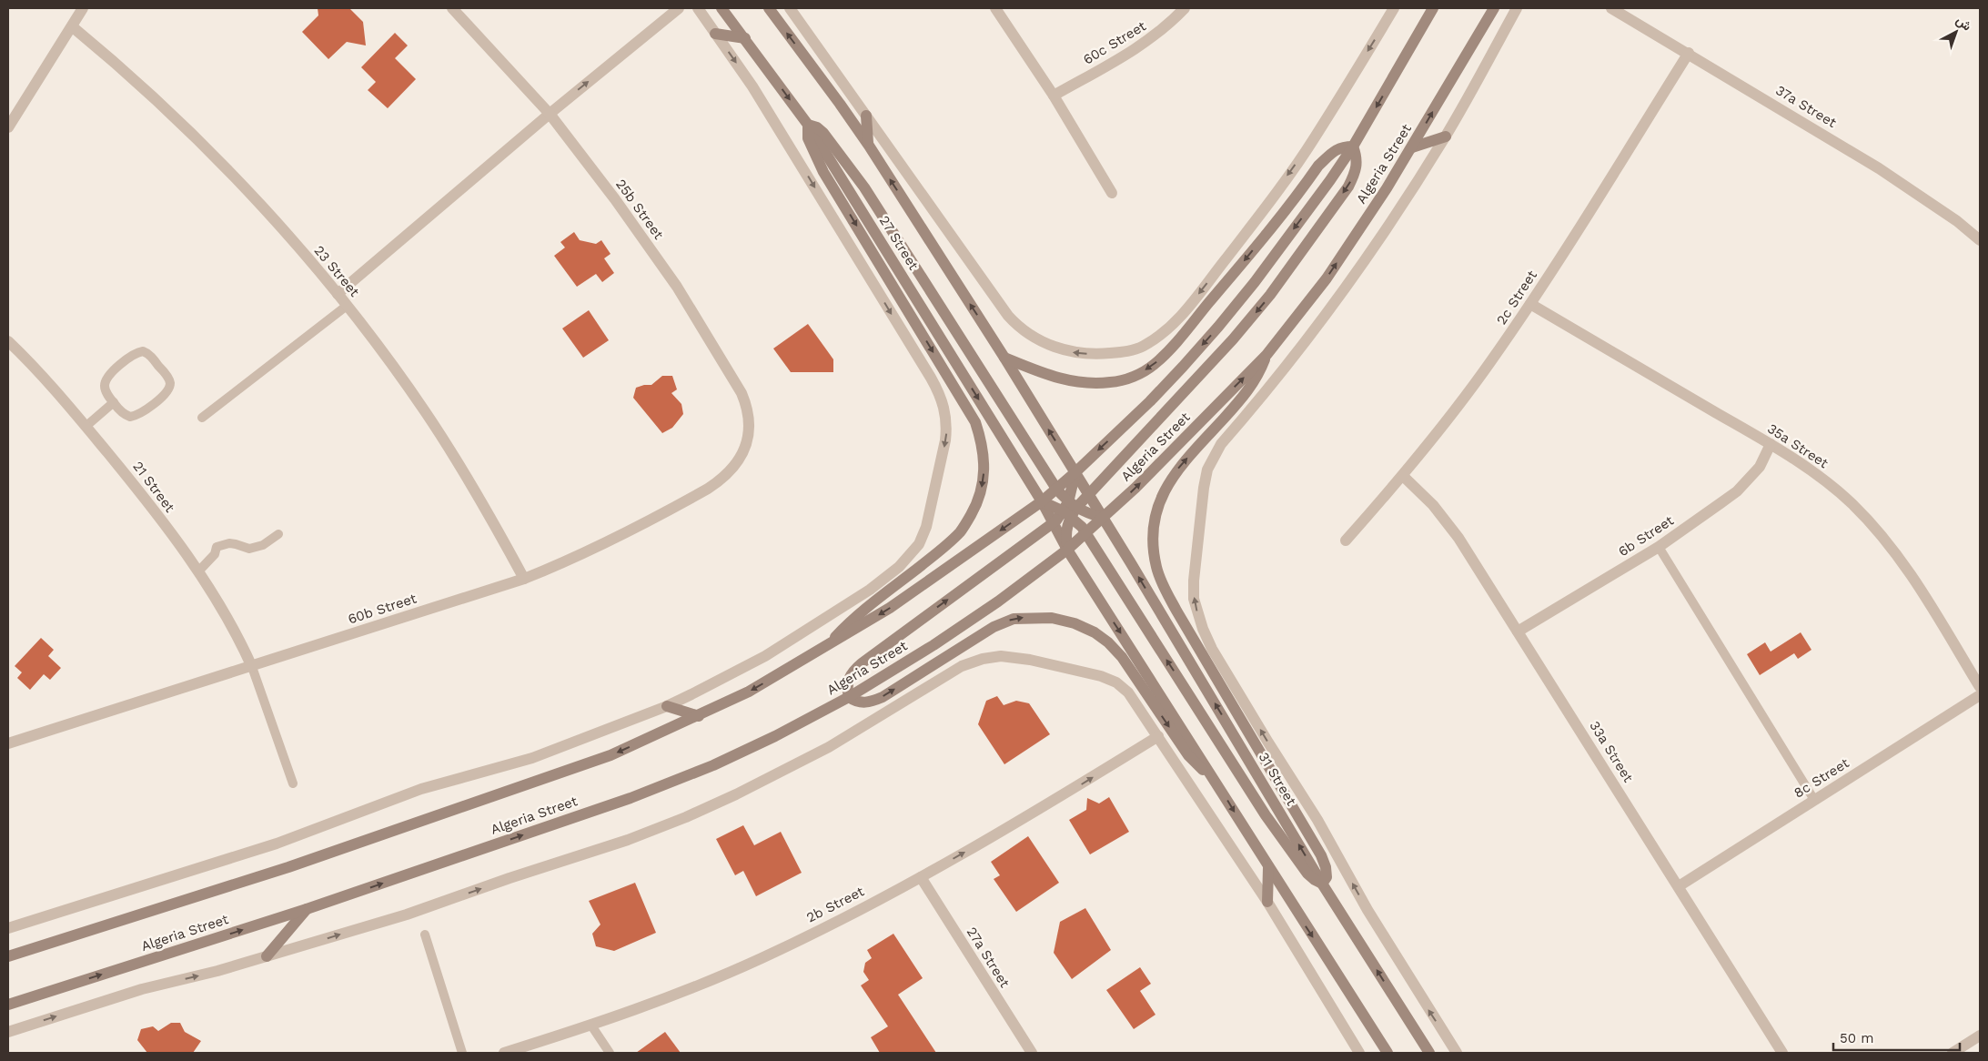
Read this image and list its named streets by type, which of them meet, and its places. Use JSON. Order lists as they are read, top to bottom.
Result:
{
  "streets": {
    "main road": ["Algeria Street", "27 Street", "31 Street"],
    "street": [
      "60c Street",
      "37a Street",
      "25b Street",
      "23 Street",
      "2c Street",
      "35a Street",
      "21 Street",
      "6b Street",
      "60b Street",
      "33a Street",
      "8c Street",
      "2b Street",
      "27a Street"
    ]
  },
  "crossings": [
    ["37a Street", "2c Street"],
    ["Algeria Street", "27 Street"],
    ["Algeria Street", "31 Street"],
    ["25b Street", "60b Street"],
    ["27 Street", "31 Street"],
    ["23 Street", "60b Street"],
    ["2c Street", "35a Street"],
    ["2c Street", "33a Street"],
    ["35a Street", "6b Street"],
    ["21 Street", "60b Street"],
    ["6b Street", "33a Street"],
    ["33a Street", "8c Street"],
    ["2b Street", "27a Street"]
  ],
  "one_way": ["2b Street"],
  "scale_bar": "50 m",
  "north": "top right"
}
